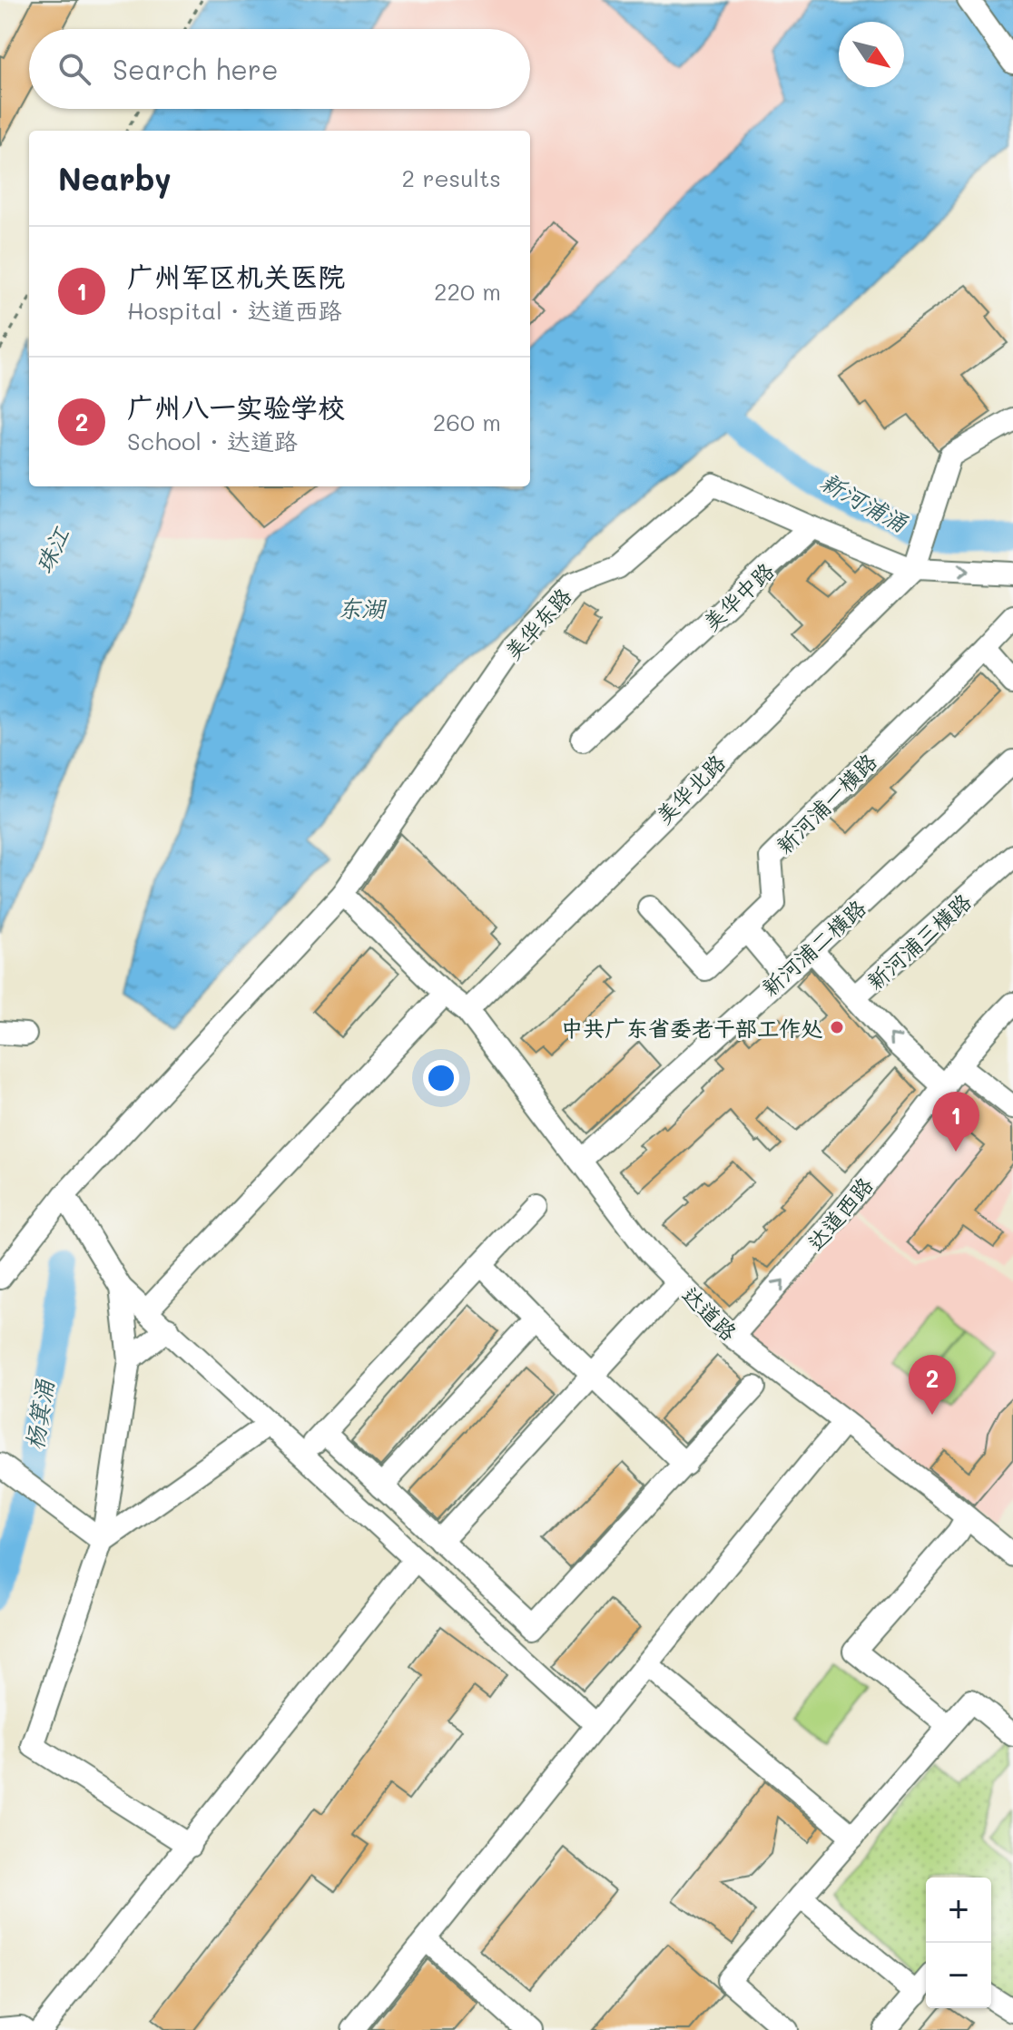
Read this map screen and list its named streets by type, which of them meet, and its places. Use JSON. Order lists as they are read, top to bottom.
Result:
{
  "streets": {
    "street": [
      "美华中路",
      "美华东路",
      "美华北路",
      "新河浦一横路",
      "新河浦三横路",
      "新河浦二横路",
      "达道西路",
      "达道路"
    ]
  },
  "crossings": [
    ["美华中路", "美华东路"],
    ["美华东路", "达道路"],
    ["美华北路", "达道路"],
    ["新河浦二横路", "达道路"],
    ["达道西路", "达道路"]
  ],
  "one_way": ["达道西路"],
  "water": [
    "新河浦涌",
    "珠江",
    "东湖",
    "杨箕涌"
  ],
  "places": ["中共广东省委老干部工作处"],
  "north": "bottom right",
  "page": {
    "search": "Search here",
    "heading": ["Nearby", "2 results"],
    "list": [
      {
        "mark": "1",
        "name": "广州军区机关医院",
        "note": "Hospital · 达道西路",
        "value": "220 m"
      },
      {
        "mark": "2",
        "name": "广州八一实验学校",
        "note": "School · 达道路",
        "value": "260 m"
      }
    ],
    "pins": ["1", "2"],
    "map_buttons": ["+", "−"]
  }
}
